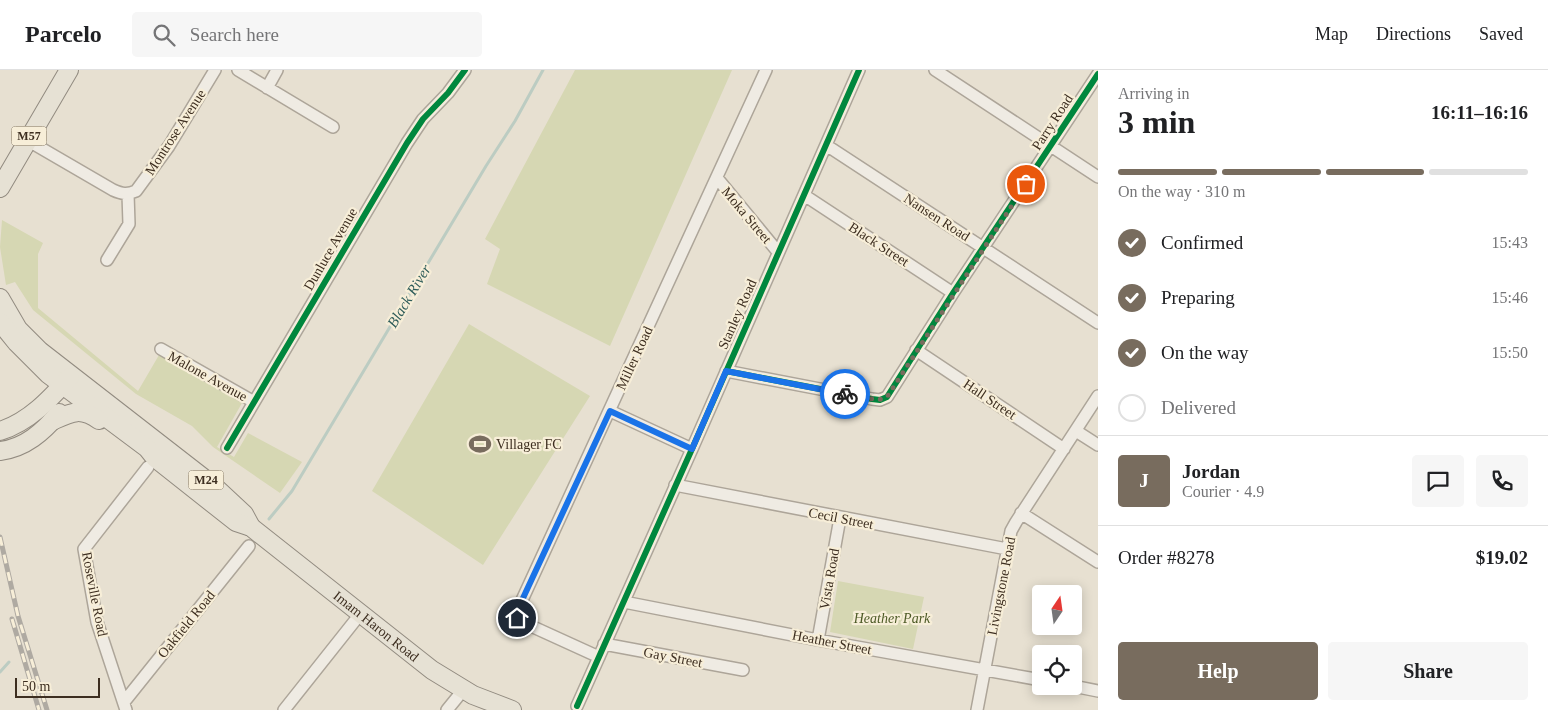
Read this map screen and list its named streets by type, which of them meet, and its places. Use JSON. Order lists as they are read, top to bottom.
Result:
{
  "streets": {
    "main road": ["M57", "M24", "Imam Haron Road"],
    "street": [
      "Parry Road",
      "Montrose Avenue",
      "Moka Street",
      "Nansen Road",
      "Black Street",
      "Dunluce Avenue",
      "Stanley Road",
      "Miller Road",
      "Malone Avenue",
      "Hall Street",
      "Cecil Street",
      "Vista Road",
      "Livingstone Road",
      "Roseville Road",
      "Oakfield Road",
      "Heather Street",
      "Gay Street"
    ]
  },
  "crossings": [
    ["Parry Road", "Nansen Road"],
    ["Parry Road", "Black Street"],
    ["Parry Road", "Stanley Road"],
    ["Parry Road", "Hall Street"],
    ["Moka Street", "Stanley Road"],
    ["Moka Street", "Miller Road"],
    ["Nansen Road", "Stanley Road"],
    ["Black Street", "Stanley Road"],
    ["Dunluce Avenue", "Malone Avenue"],
    ["Stanley Road", "Miller Road"],
    ["Stanley Road", "Cecil Street"],
    ["Stanley Road", "Heather Street"],
    ["Stanley Road", "Gay Street"],
    ["Hall Street", "Livingstone Road"],
    ["Cecil Street", "Vista Road"],
    ["Cecil Street", "Livingstone Road"],
    ["Vista Road", "Heather Street"],
    ["Livingstone Road", "Heather Street"],
    ["Roseville Road", "Oakfield Road"],
    ["Roseville Road", "Imam Haron Road"]
  ],
  "water": ["Black River"],
  "parks": ["Heather Park"],
  "places": {
    "sports": ["Villager FC"]
  },
  "scale_bar": "50 m",
  "north": "top",
  "page": {
    "header": "Parcelo",
    "search": "Search here",
    "nav": ["Map", "Directions", "Saved"],
    "heading": ["3 min", "Arriving in", "16:11–16:16"],
    "panel": [
      "Jordan",
      "Courier · 4.9",
      "Order #8278",
      "$19.02"
    ],
    "bar": "On the way · 310 m",
    "list": [
      ["Confirmed", "15:43"],
      ["Preparing", "15:46"],
      ["On the way", "15:50"],
      "Delivered"
    ],
    "round": "J",
    "buttons": ["Help", "Share"],
    "scale": "50 m"
  }
}
